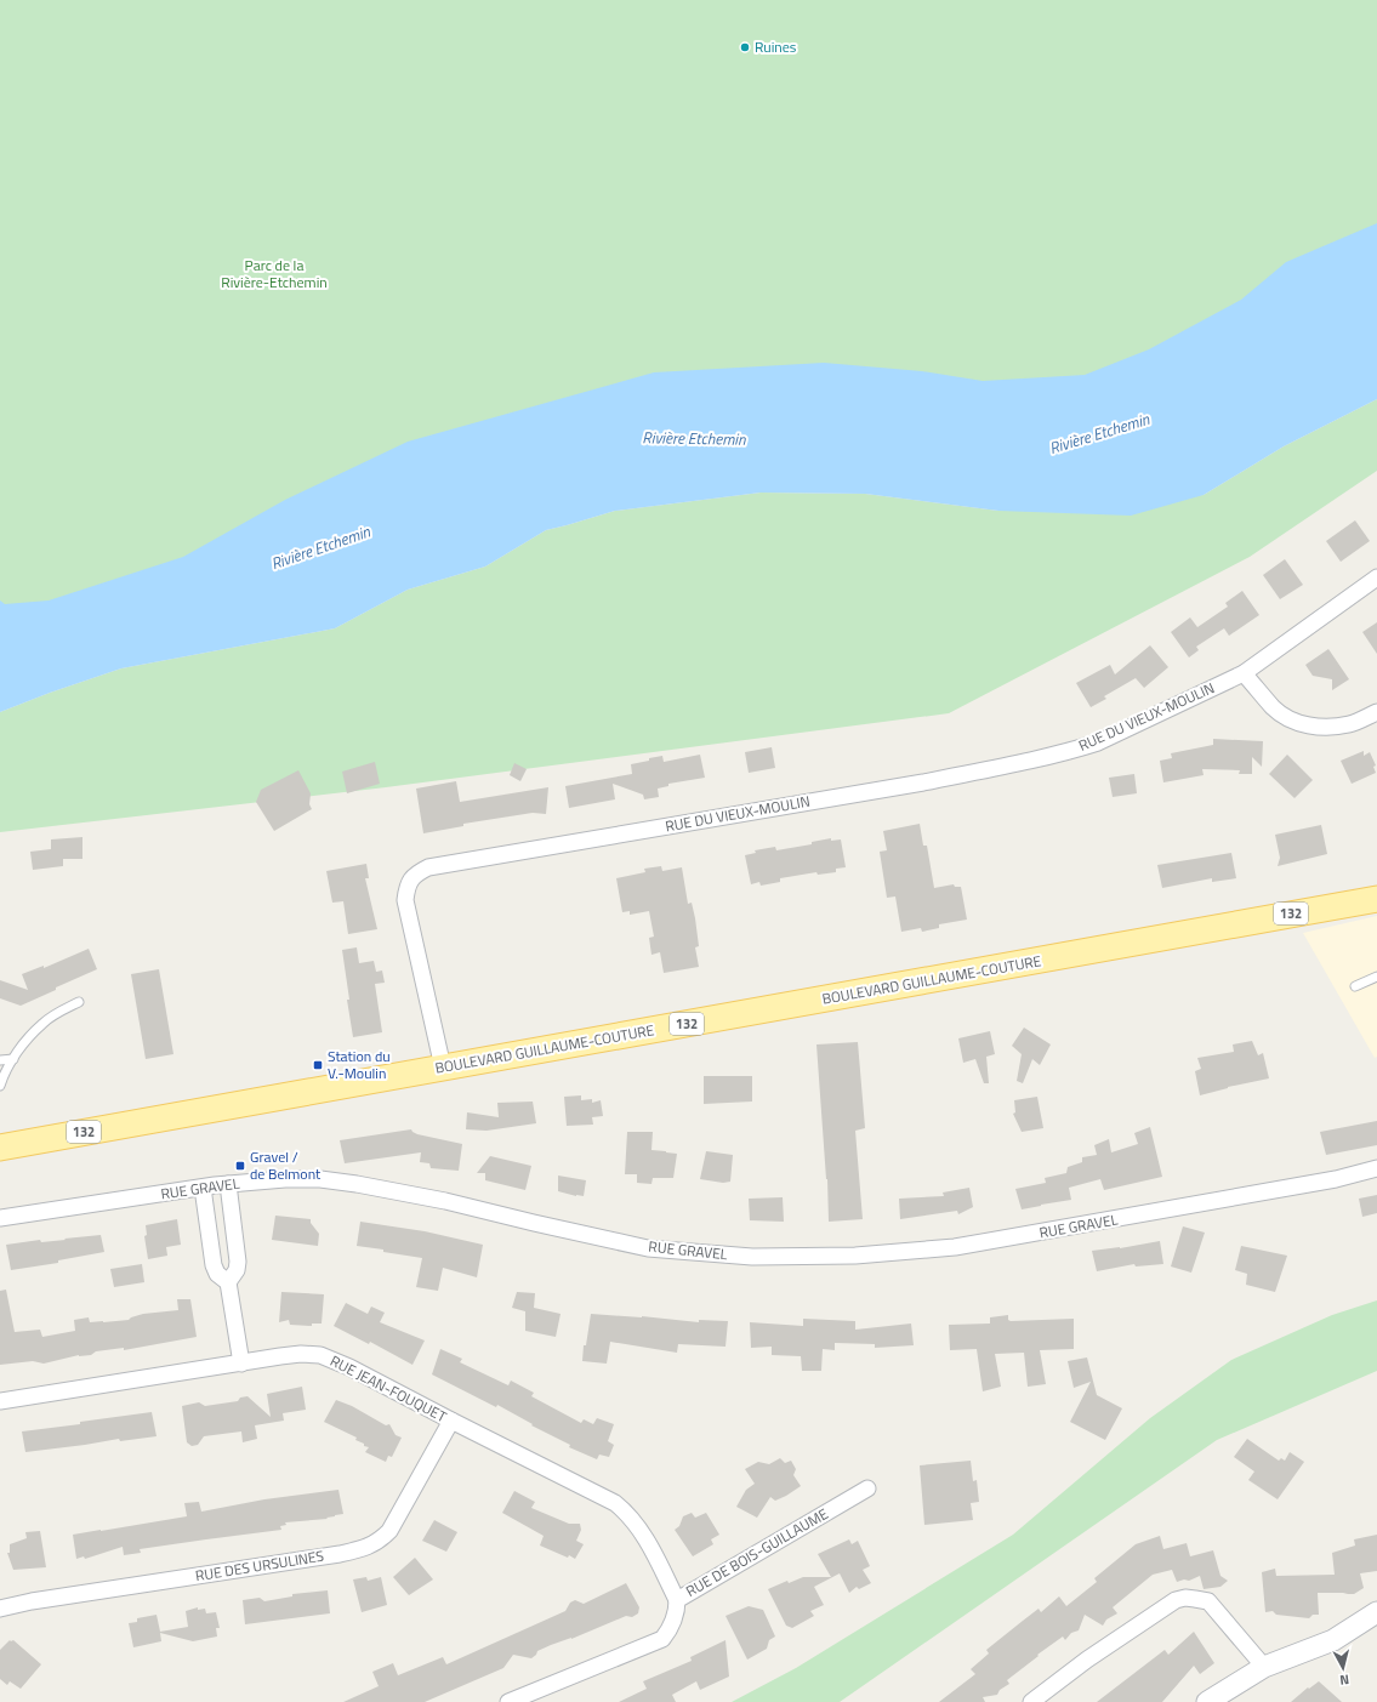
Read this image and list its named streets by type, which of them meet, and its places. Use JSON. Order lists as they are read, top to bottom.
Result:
{
  "streets": {
    "main road": ["132", "BOULEVARD GUILLAUME-COUTURE"],
    "street": [
      "RUE DU VIEUX-MOULIN",
      "RUE GRAVEL",
      "RUE JEAN-FOUQUET",
      "RUE DE BOIS-GUILLAUME",
      "RUE DES URSULINES"
    ]
  },
  "crossings": [
    ["RUE DU VIEUX-MOULIN", "BOULEVARD GUILLAUME-COUTURE"],
    ["RUE JEAN-FOUQUET", "RUE DE BOIS-GUILLAUME"],
    ["RUE JEAN-FOUQUET", "RUE DES URSULINES"]
  ],
  "water": ["Rivière Etchemin"],
  "parks": ["Parc de la Rivière-Etchemin"],
  "places": {
    "other": ["Ruines"],
    "transit": ["Station du V.-Moulin", "Gravel / de Belmont"]
  },
  "north": "bottom"
}
